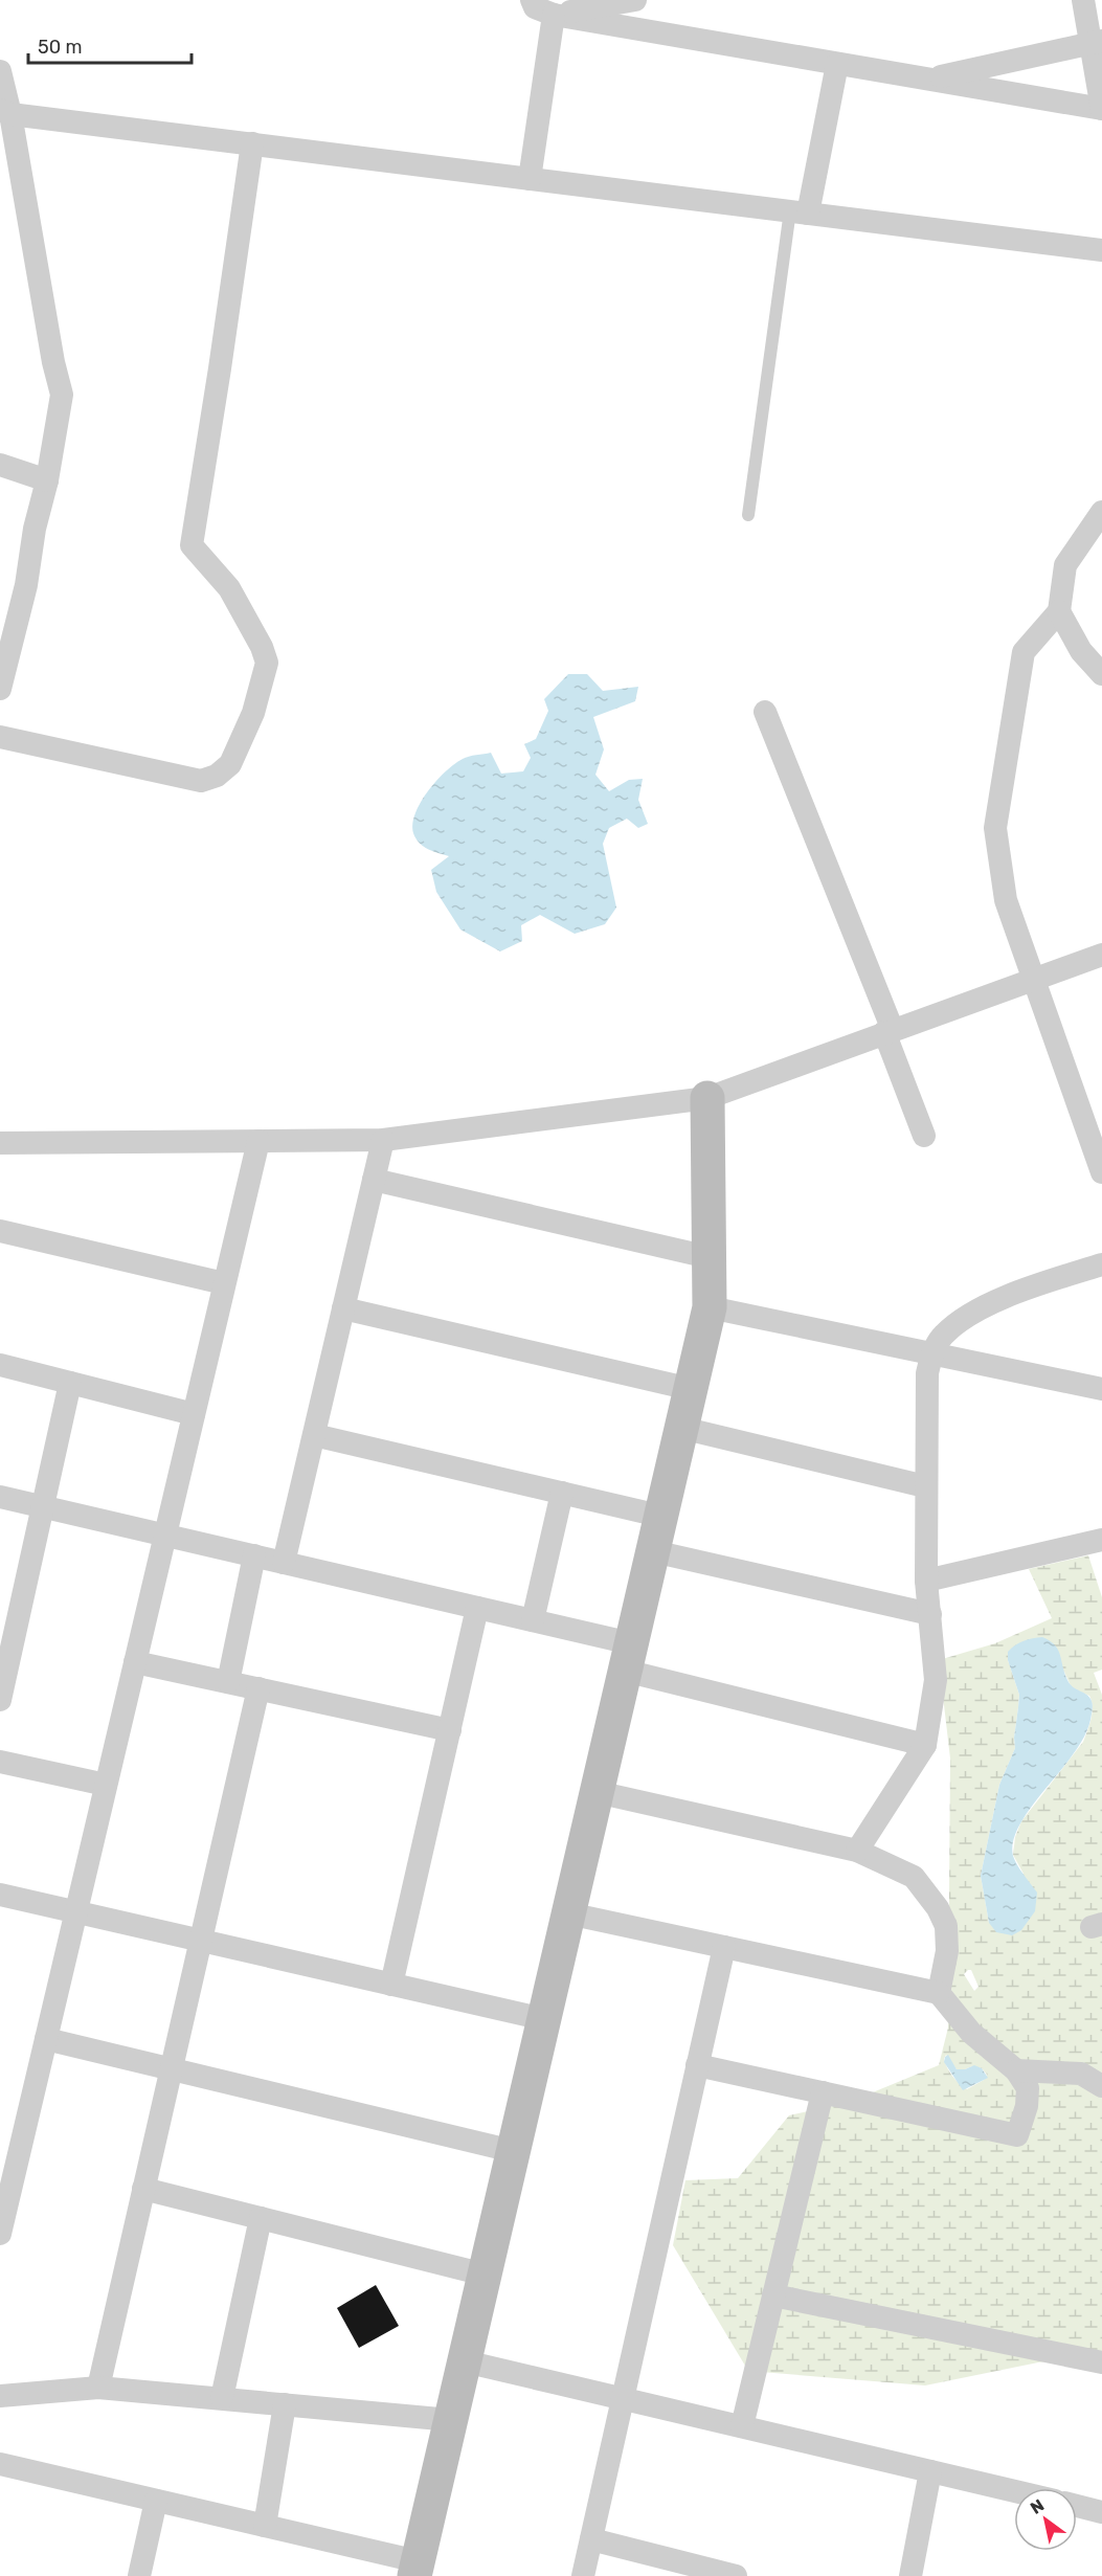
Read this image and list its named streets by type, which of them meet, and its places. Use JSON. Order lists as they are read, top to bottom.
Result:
{
  "scale_bar": "50 m",
  "north": "top left"
}
